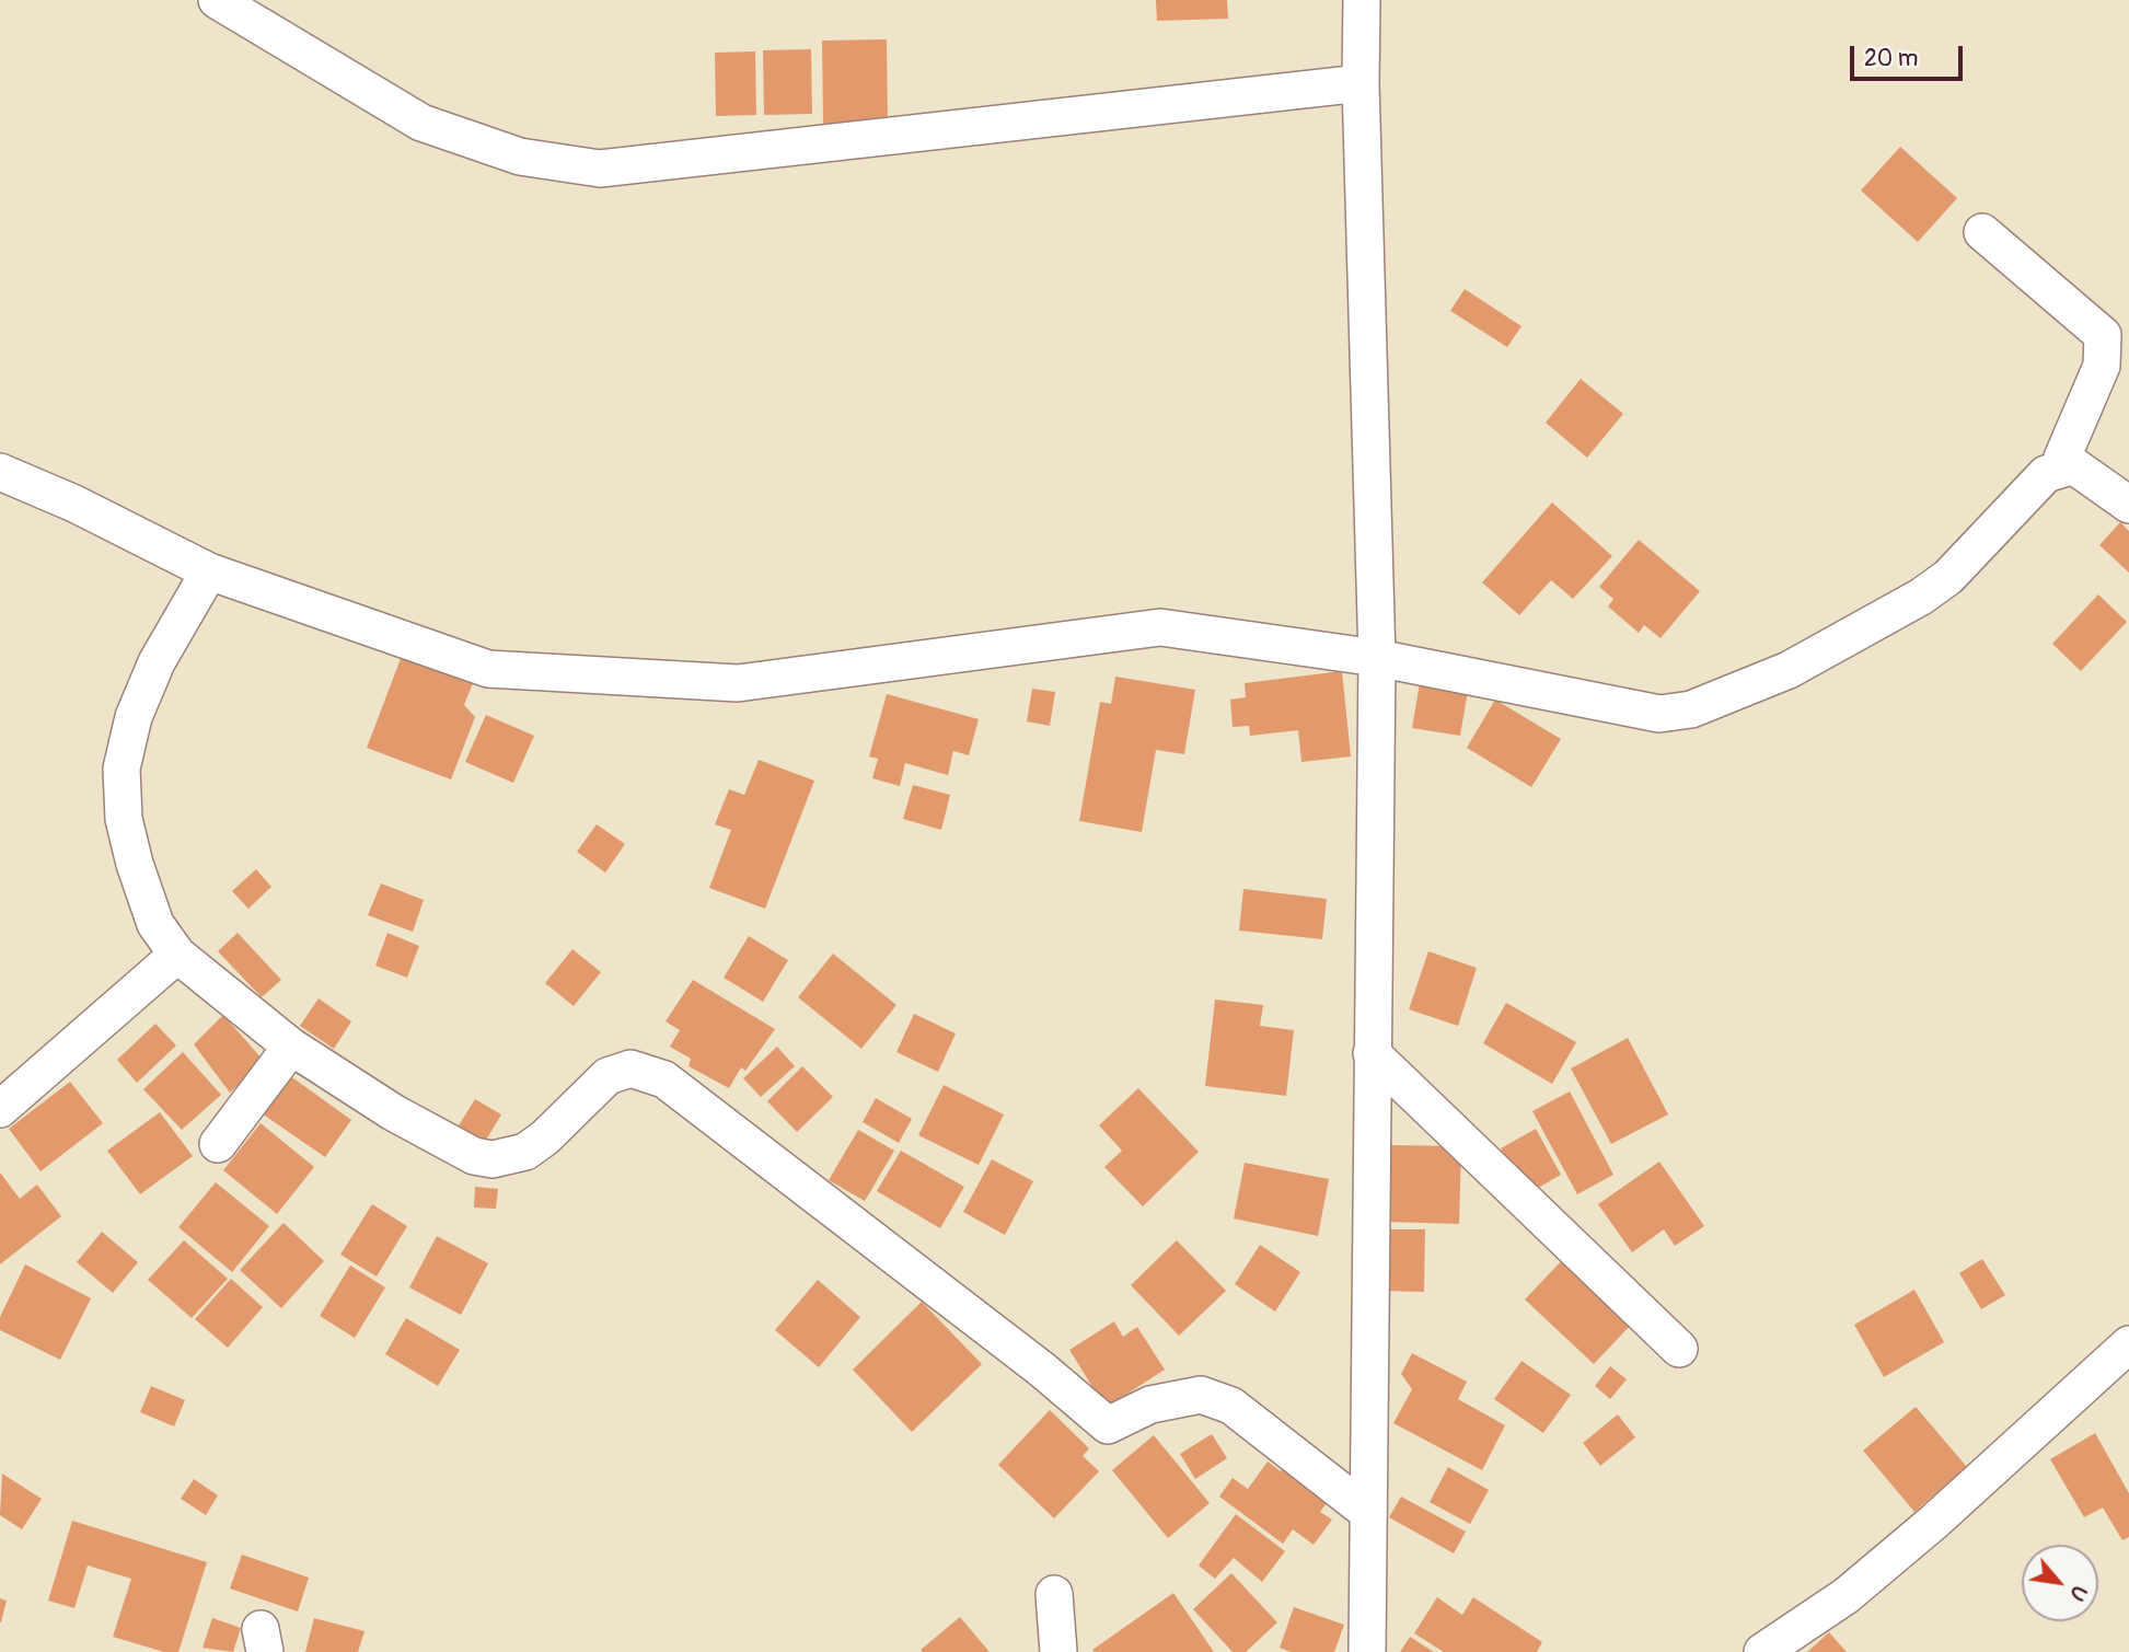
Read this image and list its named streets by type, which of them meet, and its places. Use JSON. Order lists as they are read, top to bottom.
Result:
{
  "scale_bar": "20 m",
  "north": "bottom right"
}
